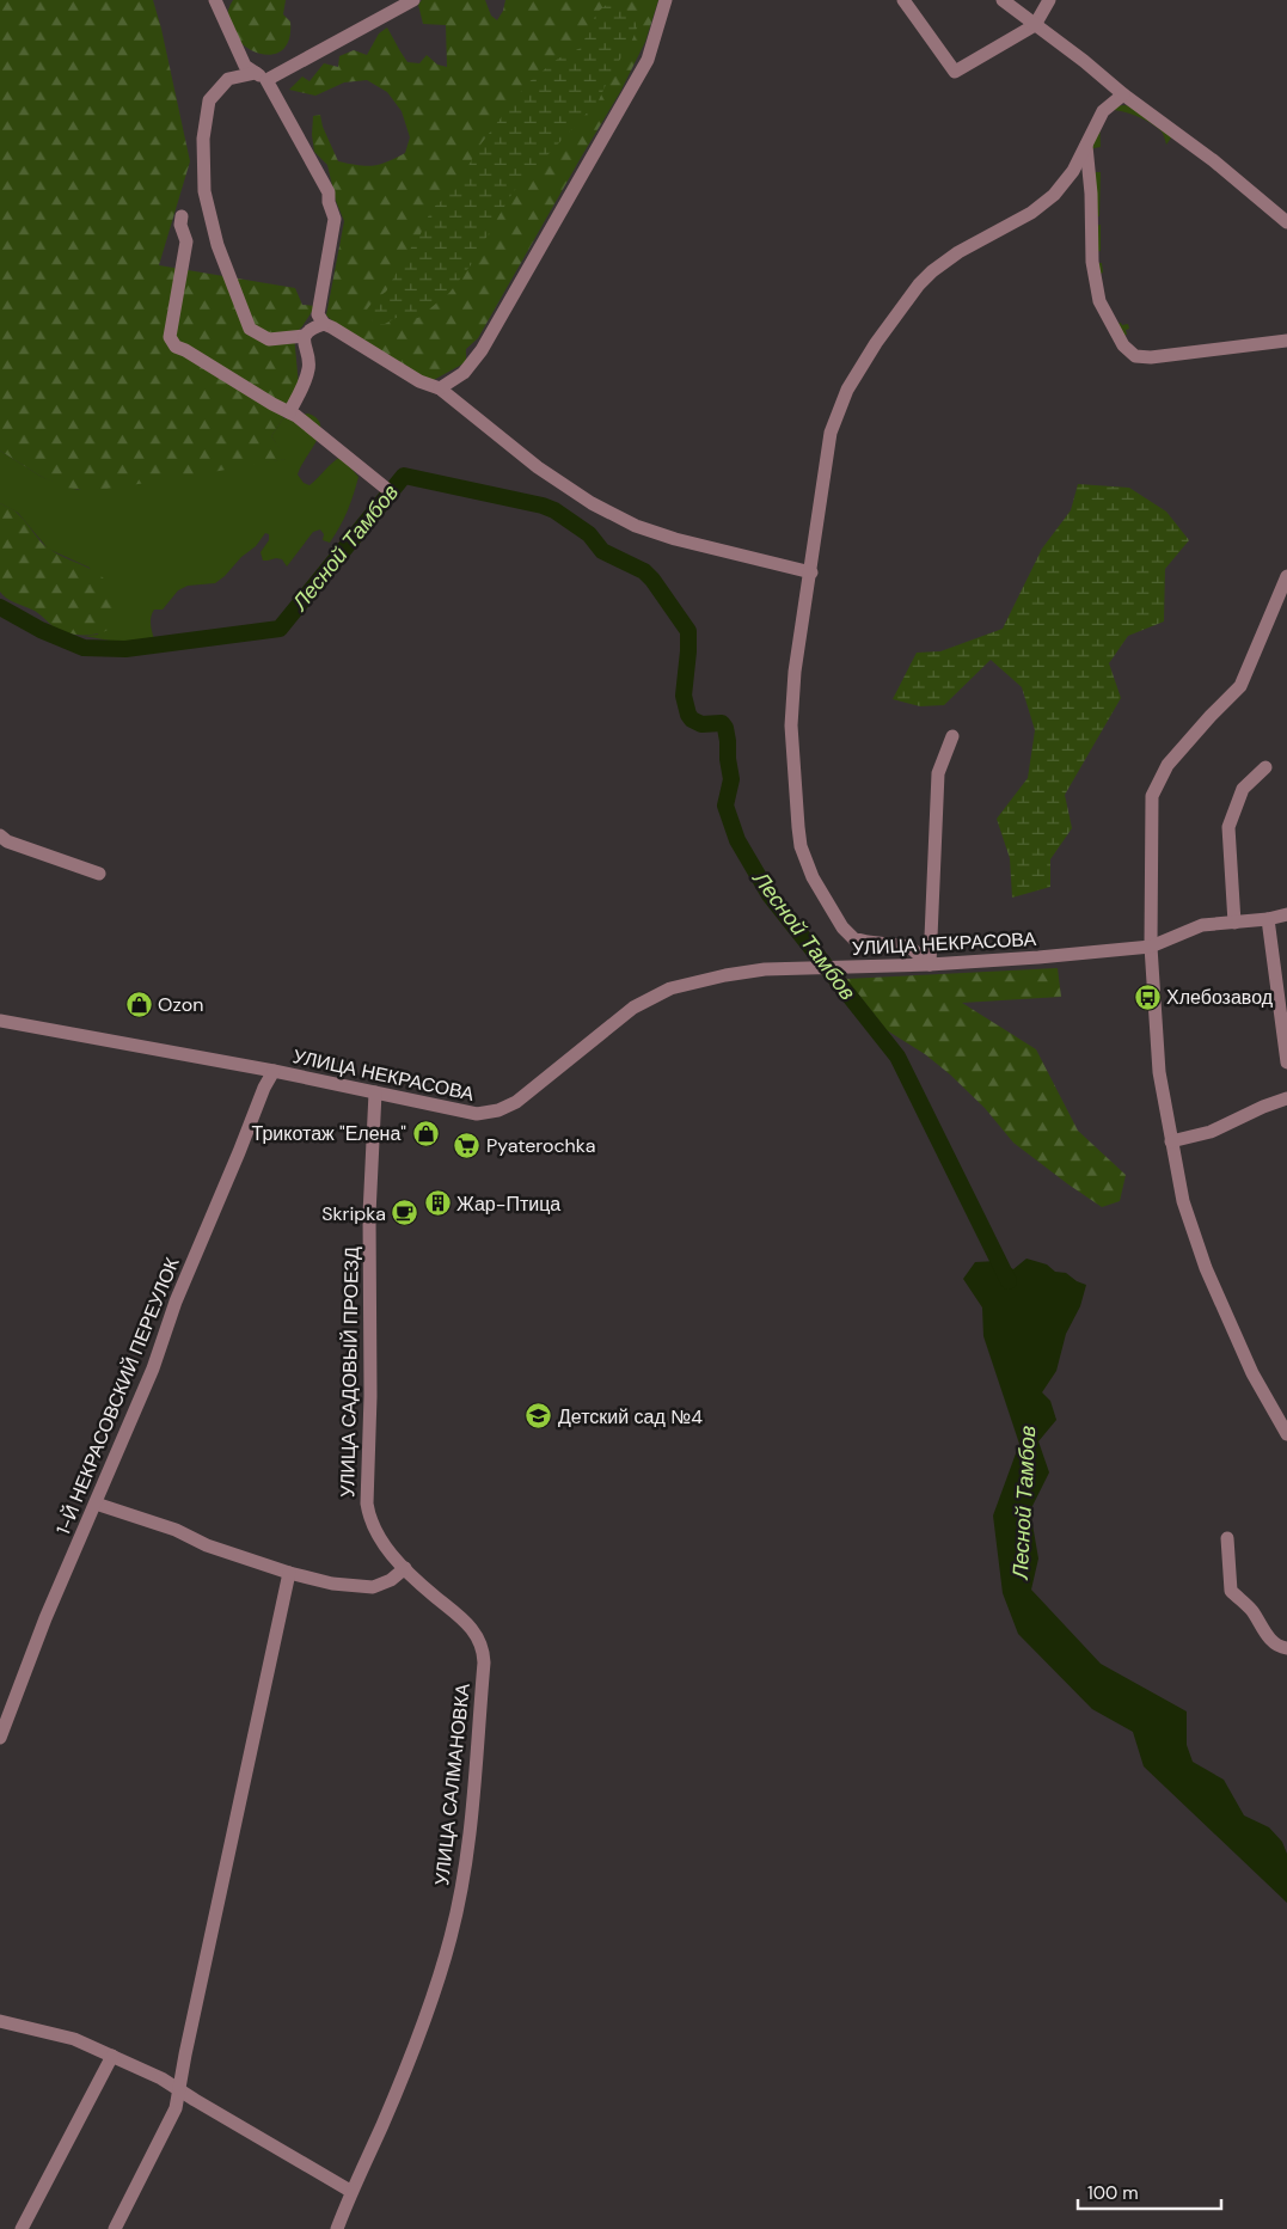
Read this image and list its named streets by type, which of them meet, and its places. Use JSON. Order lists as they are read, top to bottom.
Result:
{
  "streets": {
    "street": [
      "УЛИЦА НЕКРАСОВА",
      "УЛИЦА САДОВЫЙ ПРОЕЗД",
      "1-Й НЕКРАСОВСКИЙ ПЕРЕУЛОК",
      "УЛИЦА САЛМАНОВКА"
    ]
  },
  "crossings": [
    ["УЛИЦА НЕКРАСОВА", "УЛИЦА САДОВЫЙ ПРОЕЗД"],
    ["УЛИЦА НЕКРАСОВА", "1-Й НЕКРАСОВСКИЙ ПЕРЕУЛОК"],
    ["УЛИЦА САДОВЫЙ ПРОЕЗД", "УЛИЦА САЛМАНОВКА"]
  ],
  "water": ["Лесной Тамбов"],
  "places": {
    "bus stop": ["Хлебозавод"],
    "shop": ["Ozon", "Трикотаж \"Елена\""],
    "supermarket": ["Pyaterochka"],
    "building": ["Жар-Птица"],
    "cafe": ["Skripka"],
    "school or university": ["Детский сад №4"]
  },
  "scale_bar": "100 m"
}
